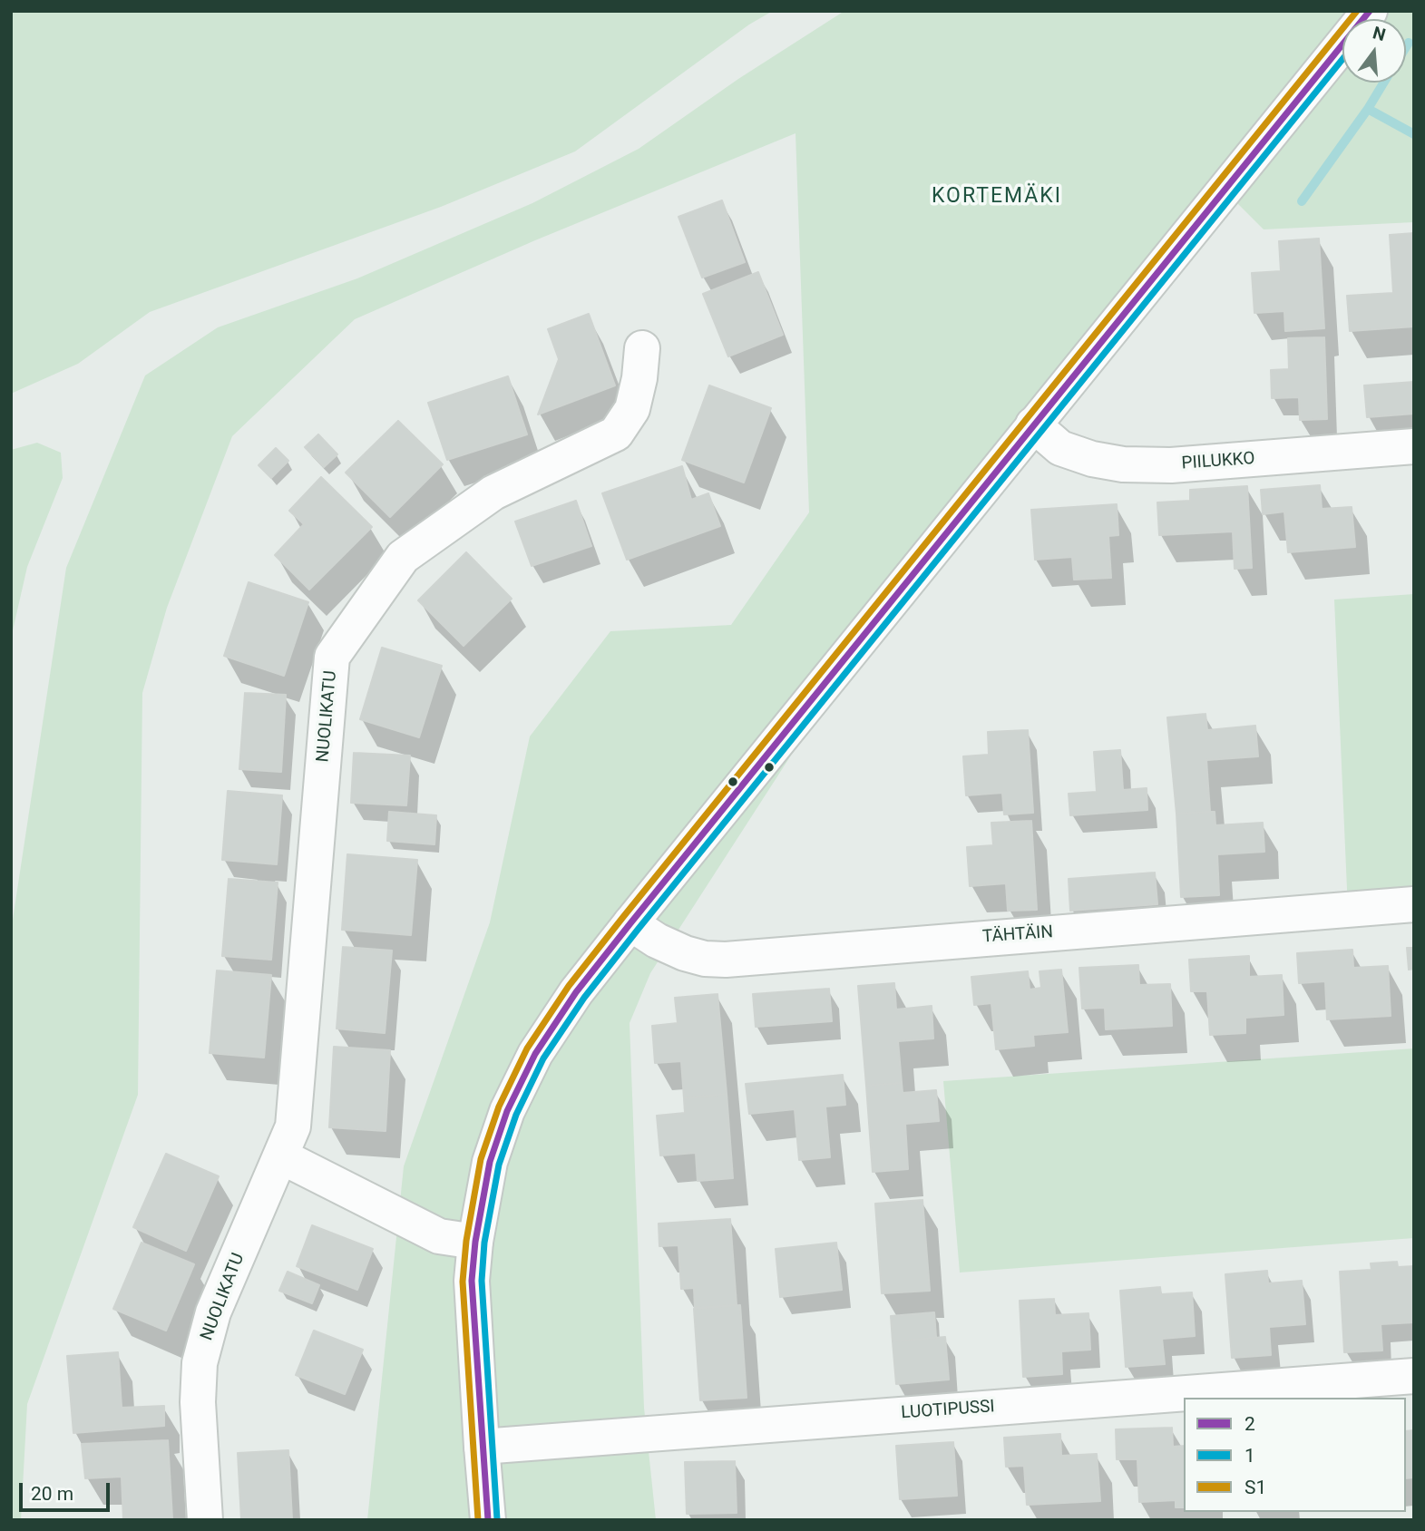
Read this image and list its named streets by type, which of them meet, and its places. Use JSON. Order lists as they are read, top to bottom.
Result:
{
  "streets": {
    "street": [
      "PIILUKKO",
      "NUOLIKATU",
      "TÄHTÄIN",
      "LUOTIPUSSI"
    ]
  },
  "districts": ["KORTEMÄKI"],
  "lines": ["transit line 2", "transit line S1", "transit line 1"],
  "legend": ["2", "1", "S1"],
  "scale_bar": "20 m",
  "north": "top"
}
